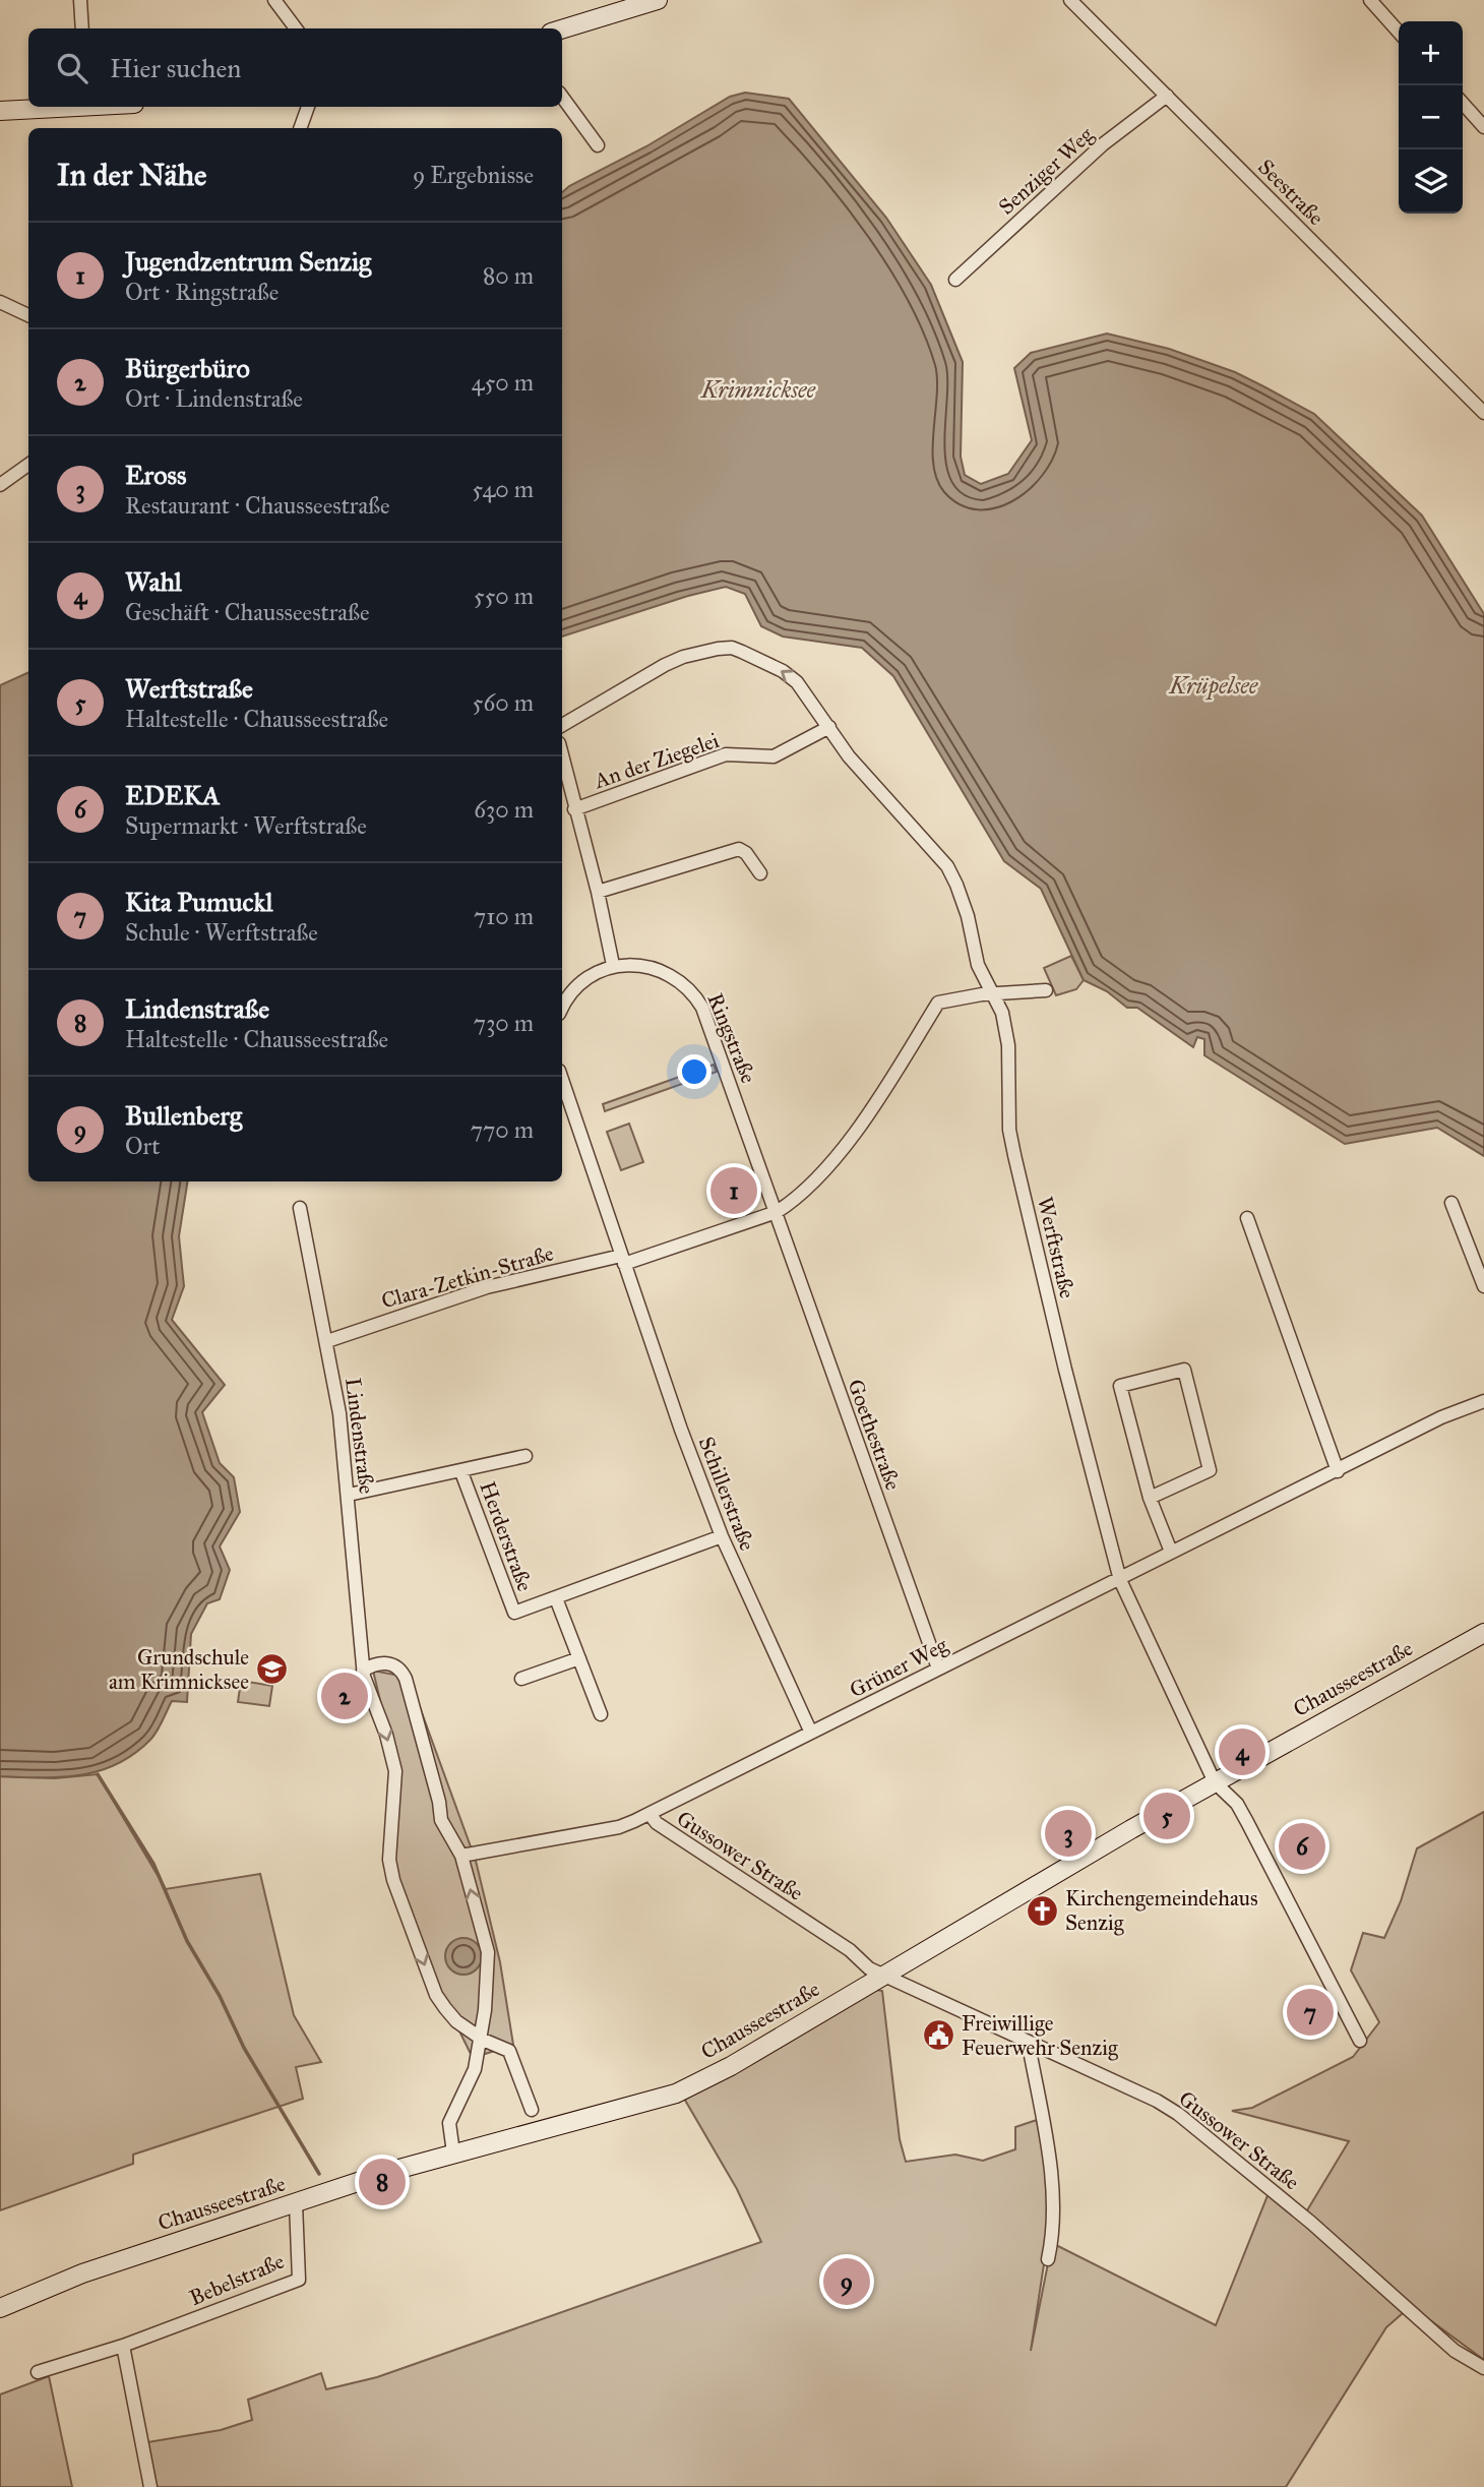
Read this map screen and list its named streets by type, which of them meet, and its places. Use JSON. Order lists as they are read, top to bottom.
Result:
{
  "streets": {
    "main road": ["Chausseestraße"],
    "street": [
      "Senziger Weg",
      "Seestraße",
      "An der Ziegelei",
      "Ringstraße",
      "Werftstraße",
      "Clara-Zetkin-Straße",
      "Goethestraße",
      "Lindenstraße",
      "Schillerstraße",
      "Herderstraße",
      "Grüner Weg",
      "Gussower Straße",
      "Bebelstraße"
    ]
  },
  "crossings": [
    ["Senziger Weg", "Seestraße"],
    ["An der Ziegelei", "Werftstraße"],
    ["Ringstraße", "Clara-Zetkin-Straße"],
    ["Ringstraße", "Goethestraße"],
    ["Werftstraße", "Grüner Weg"],
    ["Werftstraße", "Chausseestraße"],
    ["Clara-Zetkin-Straße", "Goethestraße"],
    ["Clara-Zetkin-Straße", "Lindenstraße"],
    ["Clara-Zetkin-Straße", "Schillerstraße"],
    ["Goethestraße", "Grüner Weg"],
    ["Lindenstraße", "Herderstraße"],
    ["Schillerstraße", "Herderstraße"],
    ["Schillerstraße", "Grüner Weg"],
    ["Grüner Weg", "Gussower Straße"],
    ["Chausseestraße", "Gussower Straße"],
    ["Chausseestraße", "Bebelstraße"]
  ],
  "water": ["Krimnicksee", "Krüpelsee"],
  "places": {
    "school or university": ["Grundschule am Krimnicksee"],
    "church": ["Kirchengemeindehaus Senzig"],
    "public building": ["Freiwillige Feuerwehr Senzig"]
  },
  "page": {
    "map_buttons": ["+", "−"],
    "search": "Hier suchen",
    "heading": ["In der Nähe", "9 Ergebnisse"],
    "list": [
      {
        "mark": "1",
        "name": "Jugendzentrum Senzig",
        "note": "Ort · Ringstraße",
        "value": "80 m"
      },
      {
        "mark": "2",
        "name": "Bürgerbüro",
        "note": "Ort · Lindenstraße",
        "value": "450 m"
      },
      {
        "mark": "3",
        "name": "Eross",
        "note": "Restaurant · Chausseestraße",
        "value": "540 m"
      },
      {
        "mark": "4",
        "name": "Wahl",
        "note": "Geschäft · Chausseestraße",
        "value": "550 m"
      },
      {
        "mark": "5",
        "name": "Werftstraße",
        "note": "Haltestelle · Chausseestraße",
        "value": "560 m"
      },
      {
        "mark": "6",
        "name": "EDEKA",
        "note": "Supermarkt · Werftstraße",
        "value": "630 m"
      },
      {
        "mark": "7",
        "name": "Kita Pumuckl",
        "note": "Schule · Werftstraße",
        "value": "710 m"
      },
      {
        "mark": "8",
        "name": "Lindenstraße",
        "note": "Haltestelle · Chausseestraße",
        "value": "730 m"
      },
      {
        "mark": "9",
        "name": "Bullenberg",
        "note": "Ort",
        "value": "770 m"
      }
    ],
    "pins": [
      "1",
      "2",
      "4",
      "5",
      "3",
      "6",
      "7",
      "8",
      "9"
    ]
  }
}
